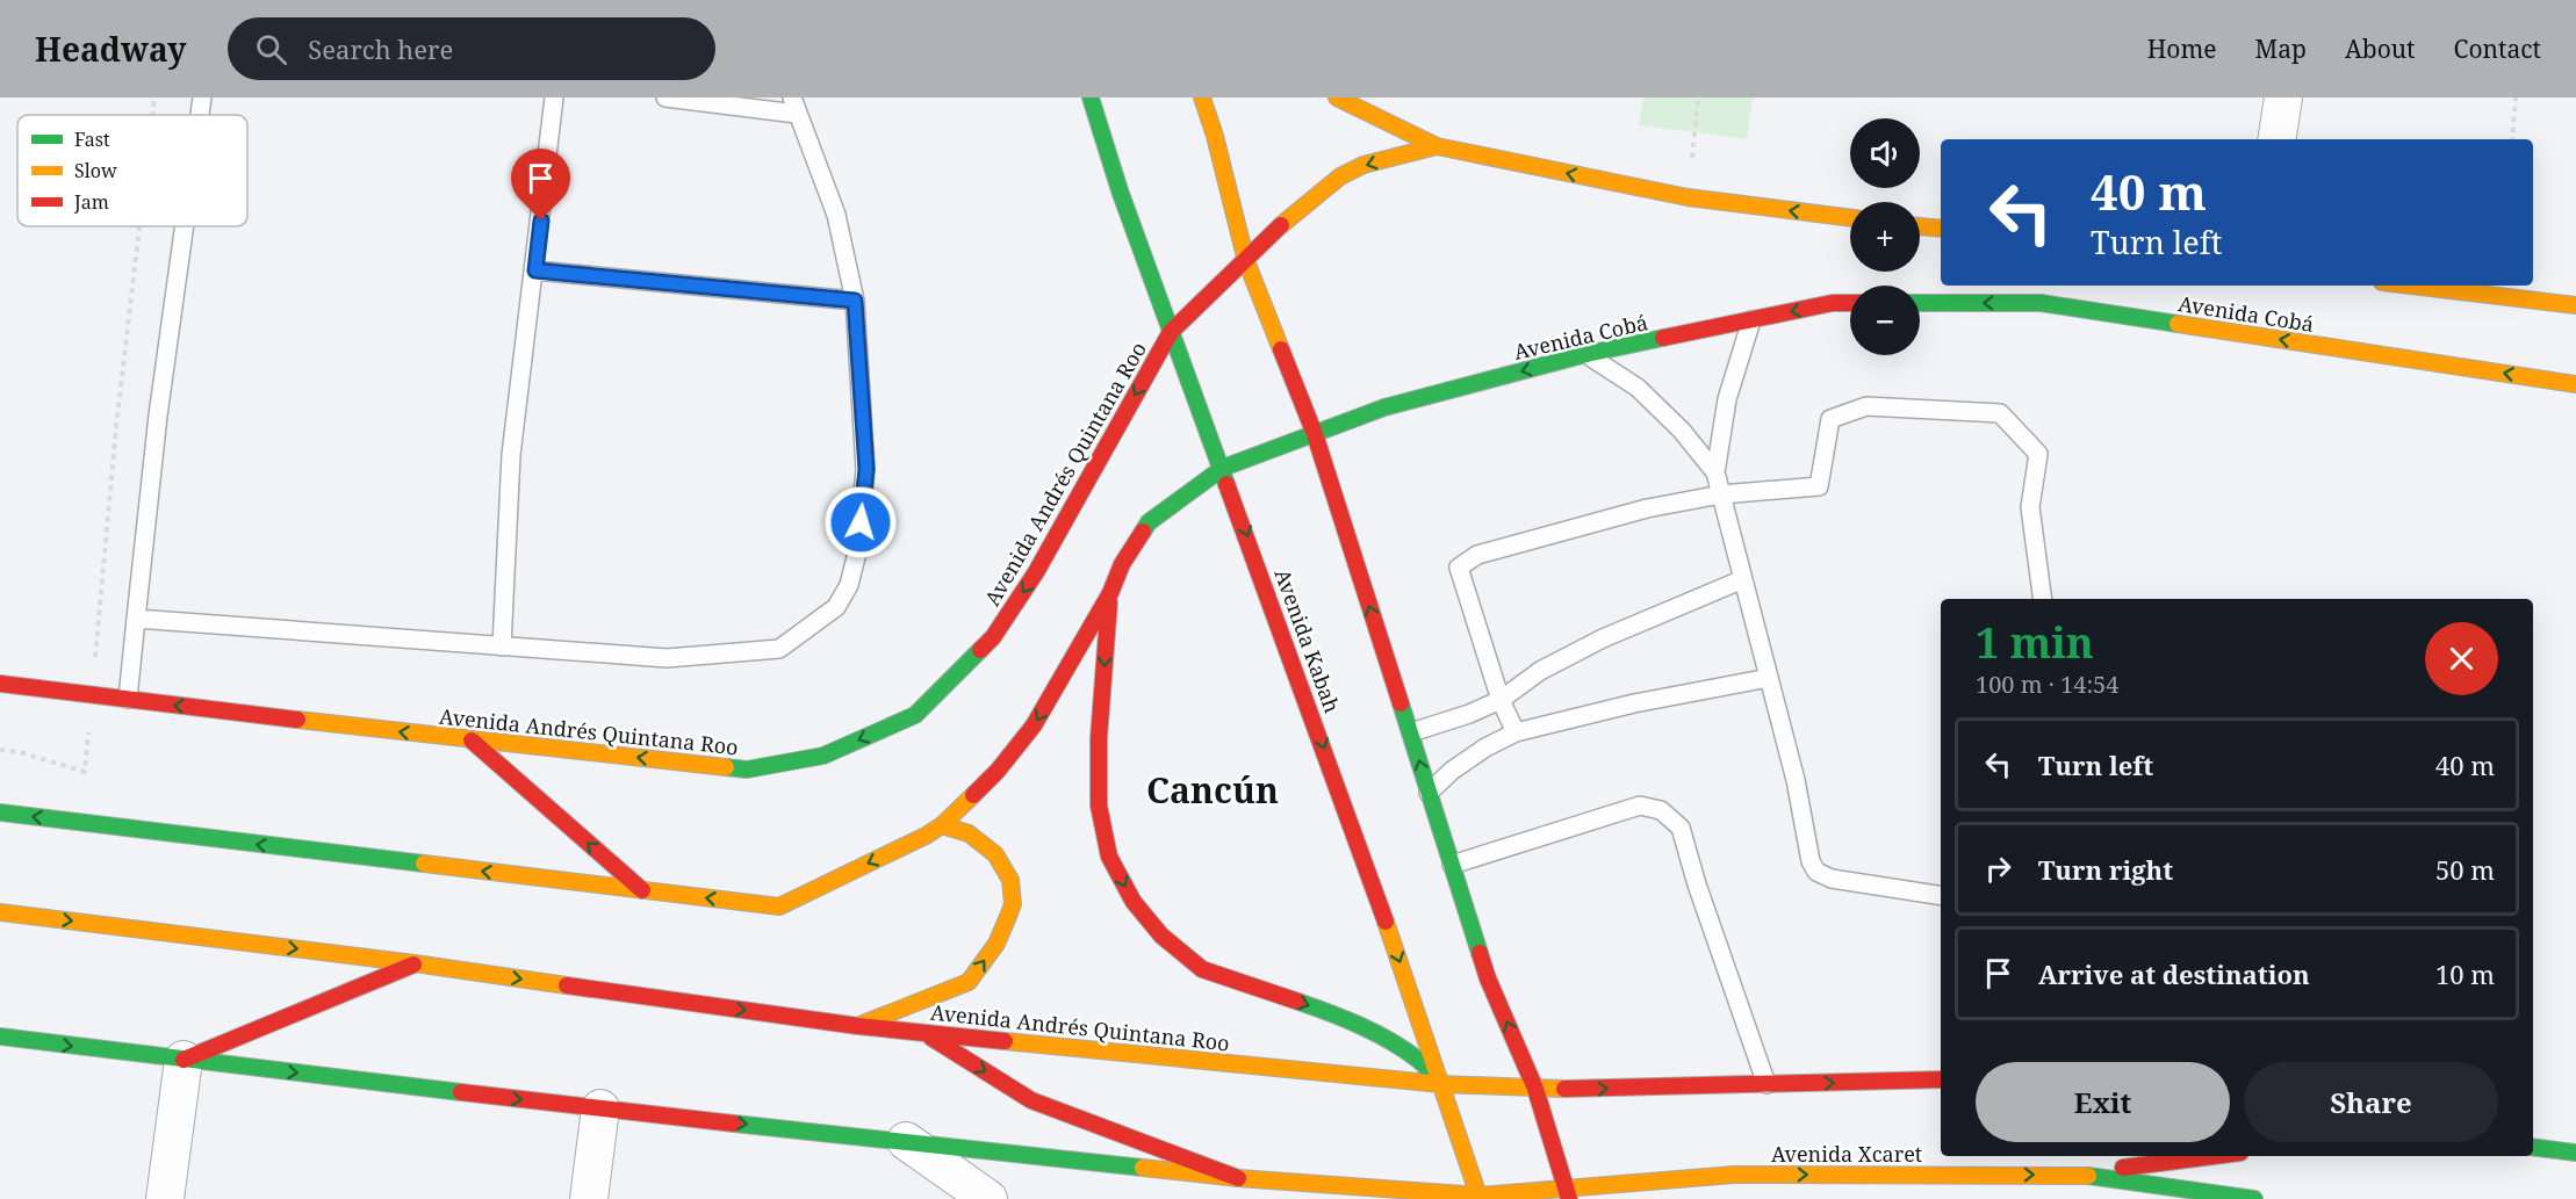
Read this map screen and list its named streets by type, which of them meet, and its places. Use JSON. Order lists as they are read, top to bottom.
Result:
{
  "streets": {
    "main road": [
      "Avenida Cobá",
      "Avenida Andrés Quintana Roo",
      "Avenida Kabah",
      "Avenida Xcaret"
    ]
  },
  "crossings": [
    ["Avenida Andrés Quintana Roo", "Avenida Kabah"],
    ["Avenida Kabah", "Avenida Xcaret"]
  ],
  "one_way": ["Avenida Cobá"],
  "districts": ["Cancún"],
  "legend": ["Fast", "Slow", "Jam"],
  "page": {
    "header": "Headway",
    "search": "Search here",
    "nav": [
      "Home",
      "Map",
      "About",
      "Contact"
    ],
    "map_buttons": ["+", "−"],
    "turn": ["40 m", "Turn left"],
    "heading": ["1 min", "100 m · 14:54"],
    "list": [
      {
        "name": "Turn left",
        "value": "40 m"
      },
      {
        "name": "Turn right",
        "value": "50 m"
      },
      {
        "name": "Arrive at destination",
        "value": "10 m"
      }
    ],
    "buttons": ["Exit", "Share"]
  }
}
